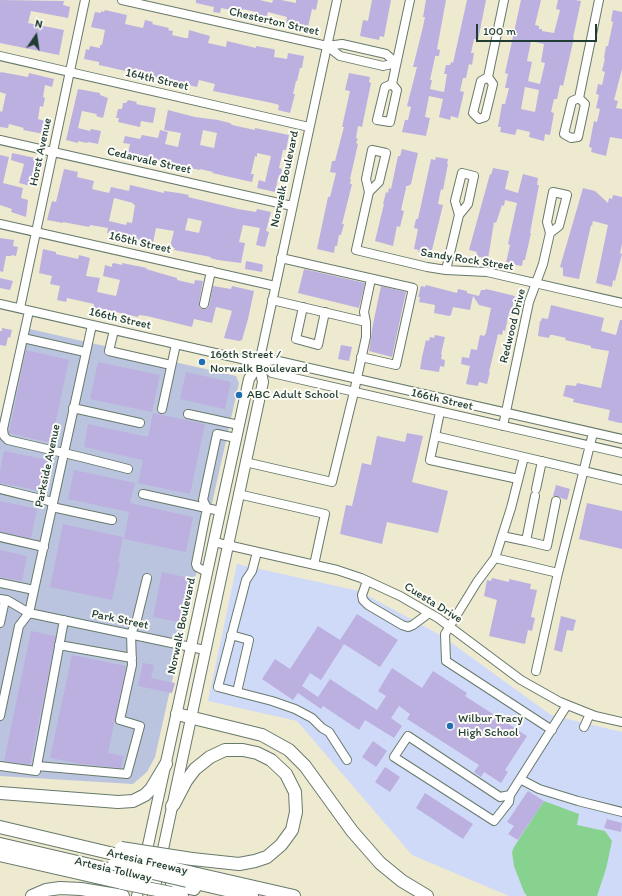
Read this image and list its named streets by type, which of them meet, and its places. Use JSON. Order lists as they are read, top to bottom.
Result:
{
  "streets": {
    "highway": ["Artesia Freeway", "Artesia Tollway"],
    "main road": ["Norwalk Boulevard"],
    "street": [
      "Chesterton Street",
      "164th Street",
      "Horst Avenue",
      "Cedarvale Street",
      "165th Street",
      "Sandy Rock Street",
      "166th Street",
      "Redwood Drive",
      "Parkside Avenue",
      "Cuesta Drive",
      "Park Street"
    ]
  },
  "crossings": [
    ["Chesterton Street", "Norwalk Boulevard"],
    ["164th Street", "Horst Avenue"],
    ["164th Street", "Norwalk Boulevard"],
    ["Horst Avenue", "Cedarvale Street"],
    ["Horst Avenue", "165th Street"],
    ["Horst Avenue", "166th Street"],
    ["Cedarvale Street", "Norwalk Boulevard"],
    ["Norwalk Boulevard", "165th Street"],
    ["Norwalk Boulevard", "166th Street"],
    ["Norwalk Boulevard", "Cuesta Drive"],
    ["Norwalk Boulevard", "Park Street"],
    ["Sandy Rock Street", "Redwood Drive"],
    ["166th Street", "Redwood Drive"],
    ["166th Street", "Parkside Avenue"],
    ["Parkside Avenue", "Park Street"],
    ["Artesia Freeway", "Artesia Tollway"]
  ],
  "places": ["166th Street / Norwalk Boulevard", "ABC Adult School", "Wilbur Tracy High School"],
  "scale_bar": "100 m",
  "north": "top"
}
